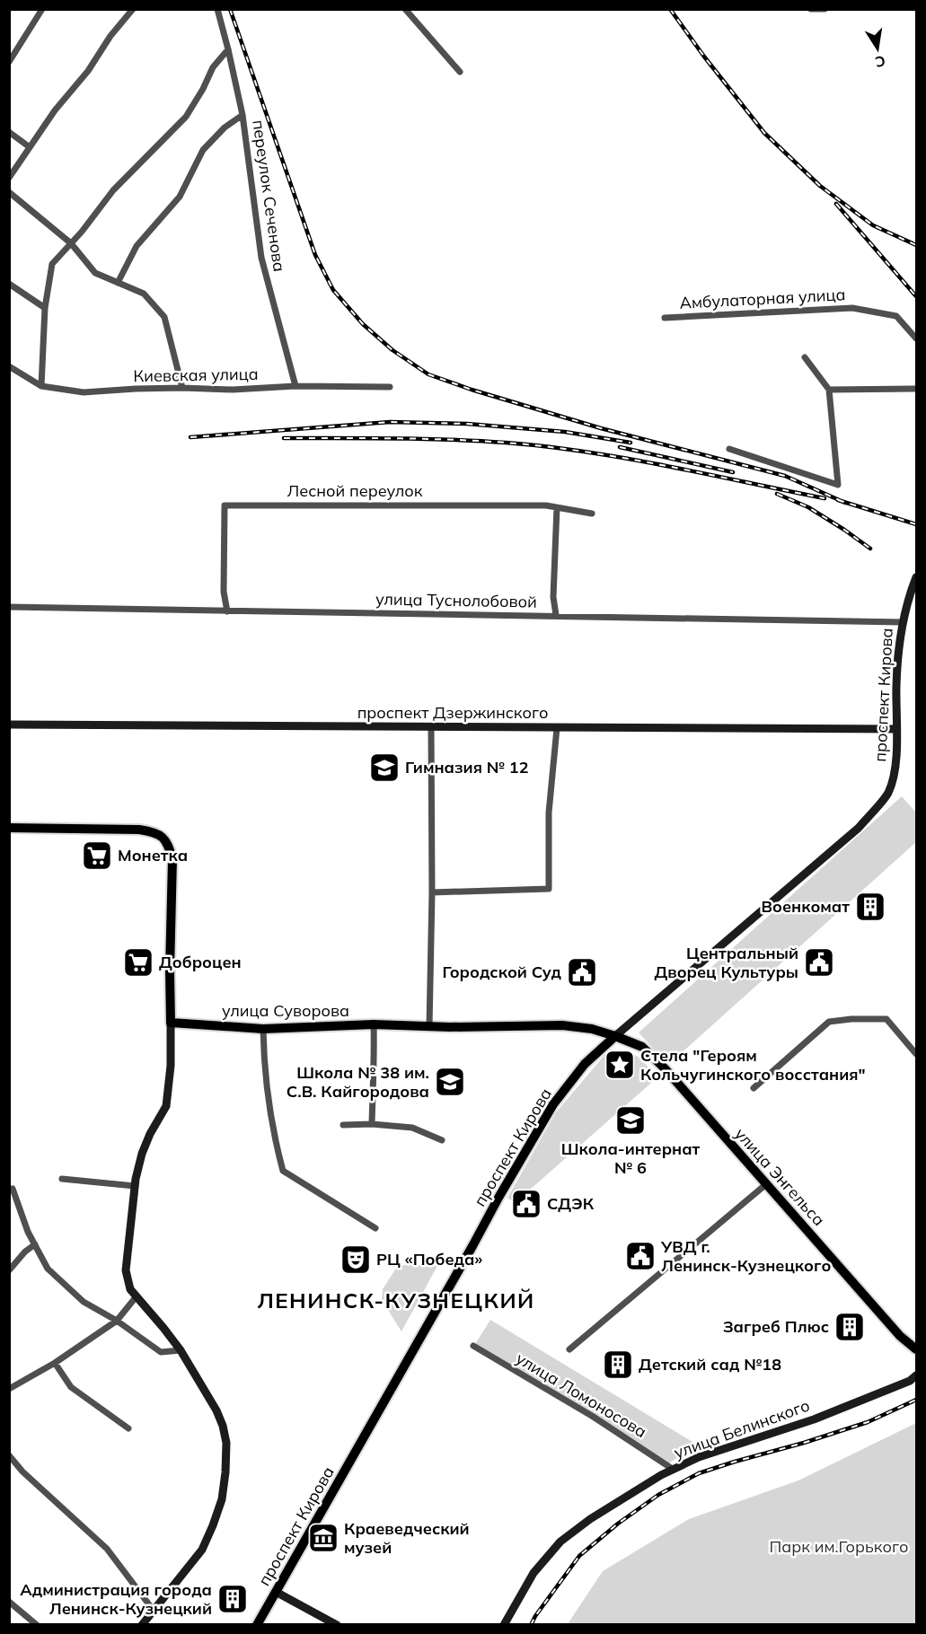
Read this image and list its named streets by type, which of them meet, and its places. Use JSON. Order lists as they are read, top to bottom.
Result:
{
  "streets": {
    "main road": ["проспект Кирова", "улица Суворова", "улица Энгельса"],
    "street": [
      "переулок Сеченова",
      "Амбулаторная улица",
      "Киевская улица",
      "Лесной переулок",
      "улица Туснолобовой",
      "проспект Дзержинского",
      "улица Ломоносова",
      "улица Белинского"
    ]
  },
  "crossings": [
    ["переулок Сеченова", "Киевская улица"],
    ["Лесной переулок", "улица Туснолобовой"],
    ["улица Туснолобовой", "проспект Кирова"],
    ["проспект Кирова", "проспект Дзержинского"],
    ["проспект Кирова", "улица Суворова"],
    ["улица Суворова", "улица Энгельса"],
    ["улица Ломоносова", "улица Белинского"]
  ],
  "districts": ["ЛЕНИНСК-КУЗНЕЦКИЙ"],
  "parks": ["Парк им.Горького"],
  "places": {
    "school or university": ["Гимназия № 12", "Школа № 38 им. С.В. Кайгородова", "Школа-интернат № 6"],
    "supermarket": ["Монетка", "Доброцен"],
    "building": [
      "Военкомат",
      "Загреб Плюс",
      "Детский сад №18",
      "Администрация города Ленинск-Кузнецкий"
    ],
    "public building": [
      "Центральный Дворец Культуры",
      "Городской Суд",
      "СДЭК",
      "УВД г. Ленинск-Кузнецкого"
    ],
    "place": ["Стела \"Героям Кольчугинского восстания\""],
    "theatre": ["РЦ «Победа»"],
    "museum": ["Краеведческий музей"]
  },
  "north": "bottom"
}
